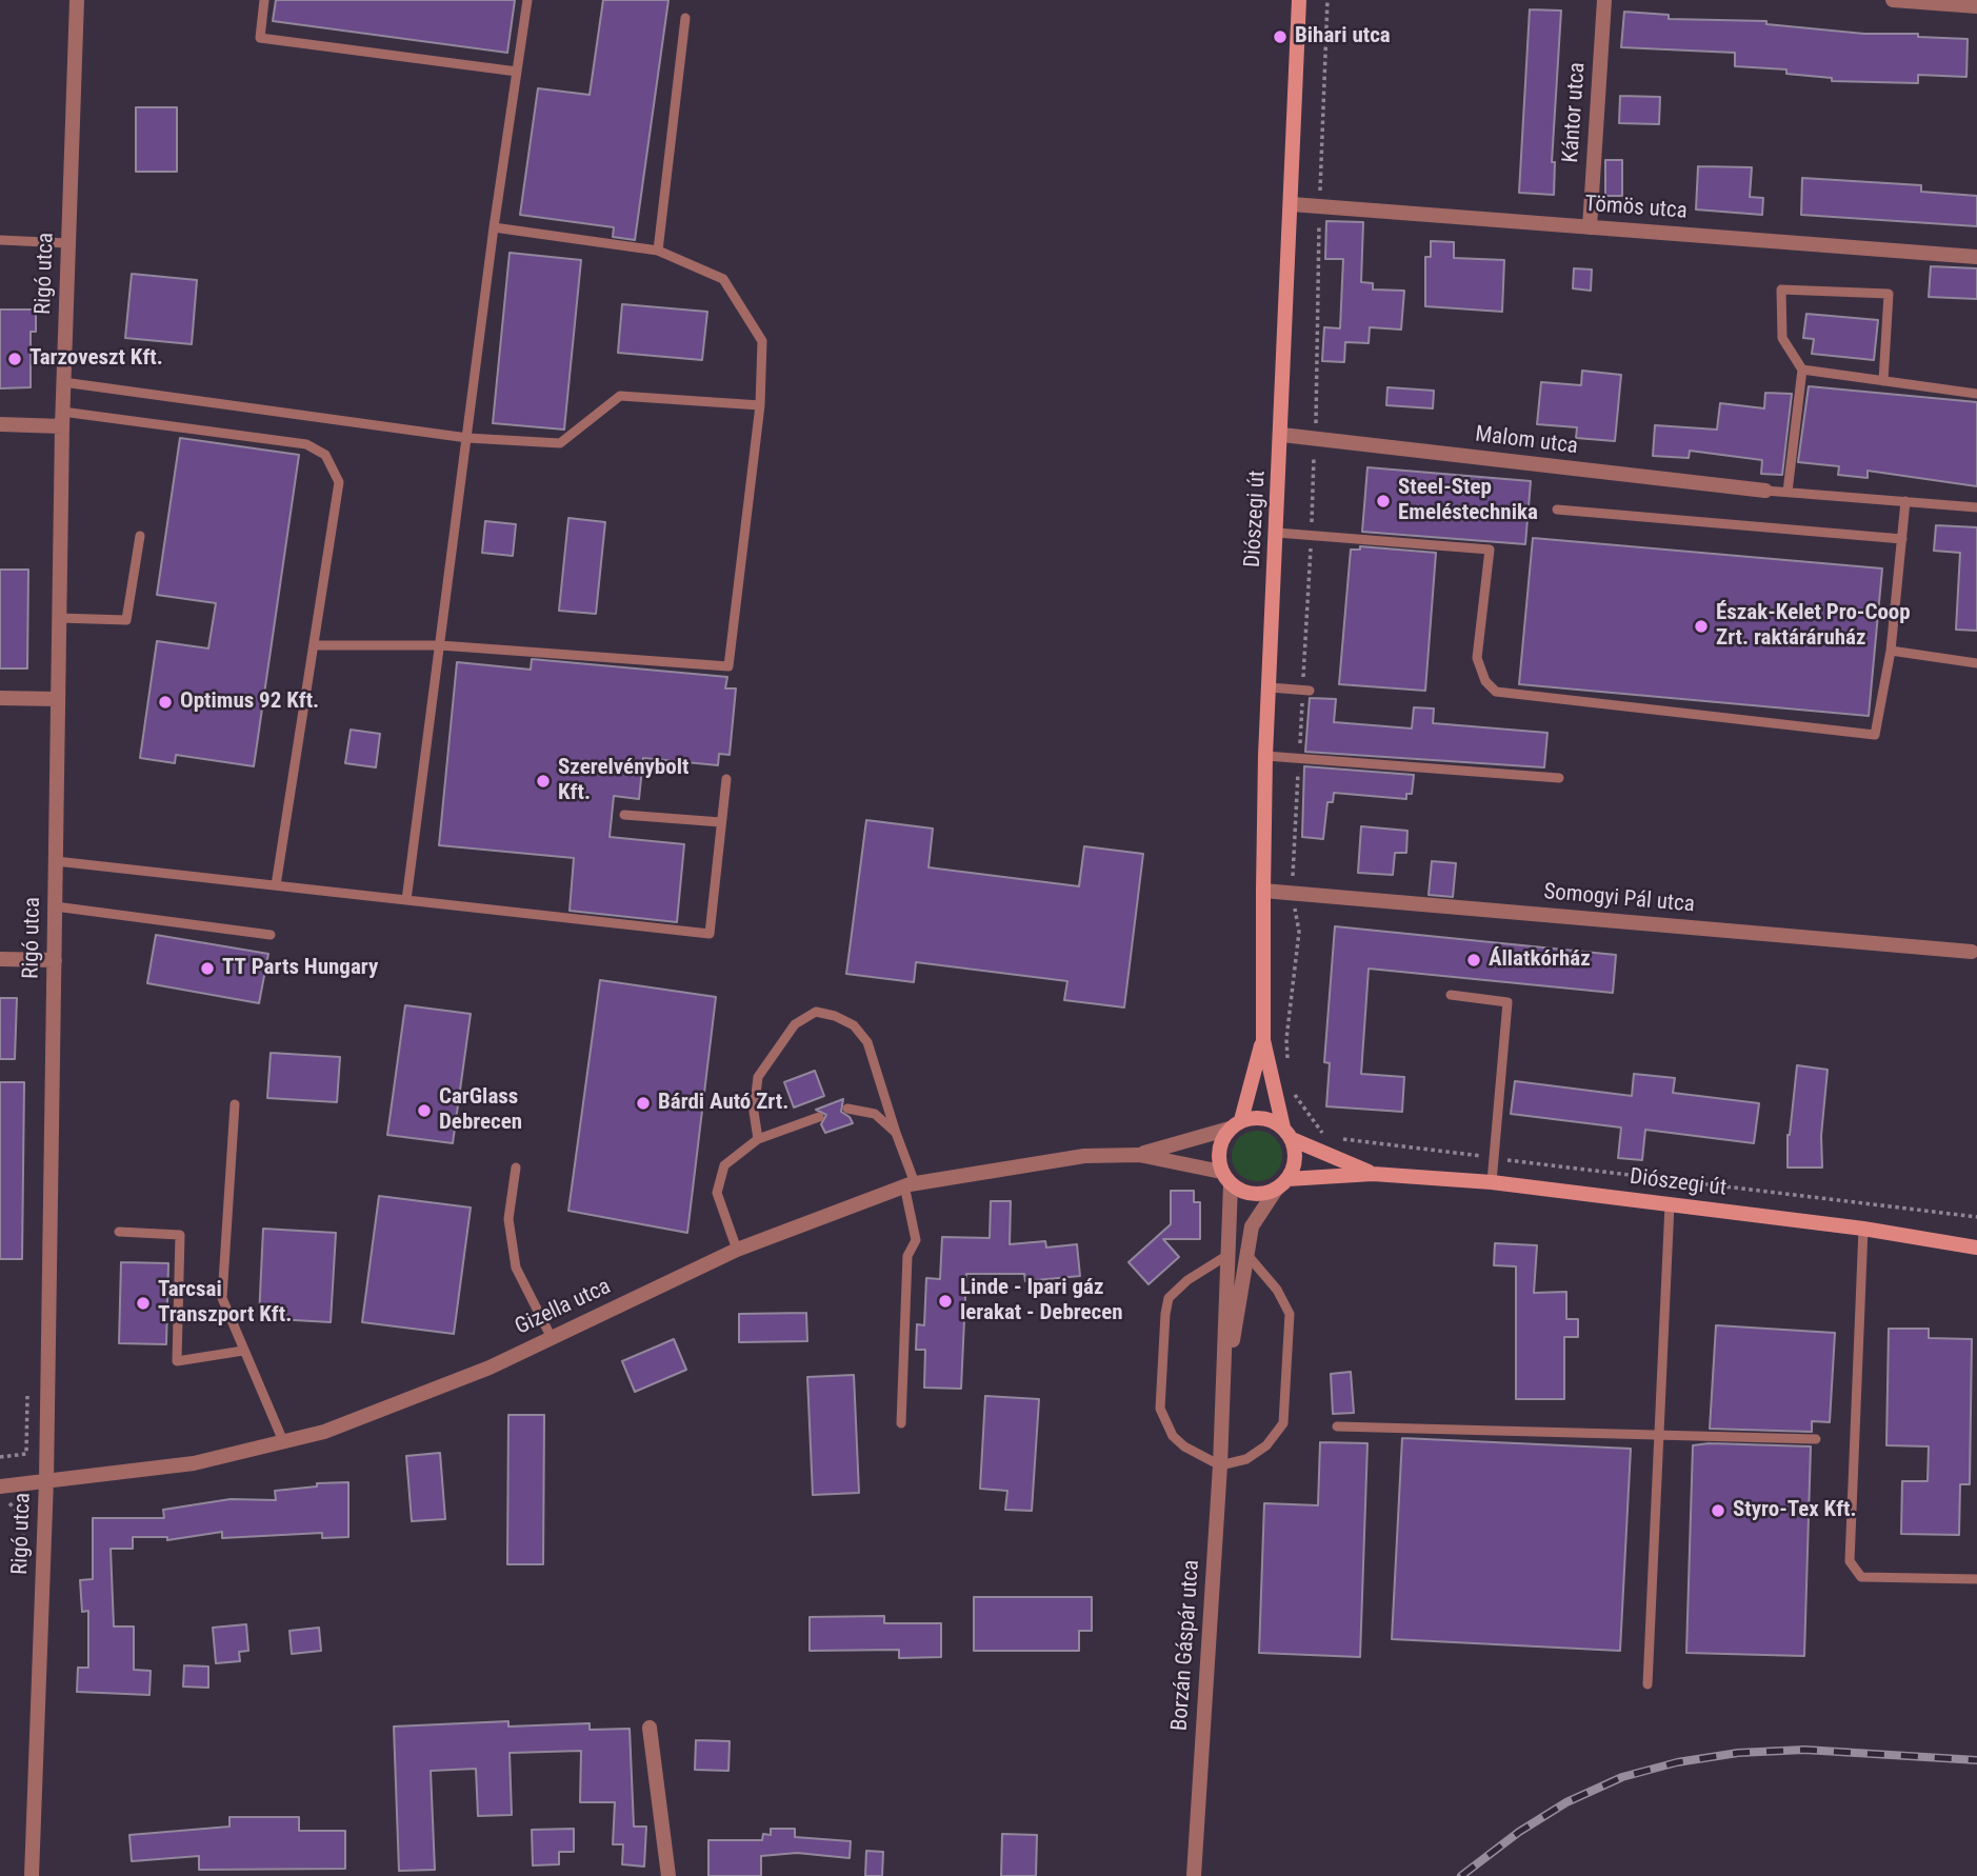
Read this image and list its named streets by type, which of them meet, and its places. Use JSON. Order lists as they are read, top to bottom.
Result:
{
  "streets": {
    "main road": ["Diószegi út"],
    "street": [
      "Kántor utca",
      "Tömös utca",
      "Rigó utca",
      "Malom utca",
      "Somogyi Pál utca",
      "Gizella utca",
      "Borzán Gáspár utca"
    ]
  },
  "crossings": [
    ["Kántor utca", "Tömös utca"],
    ["Tömös utca", "Diószegi út"],
    ["Rigó utca", "Gizella utca"],
    ["Malom utca", "Diószegi út"],
    ["Diószegi út", "Somogyi Pál utca"],
    ["Diószegi út", "Gizella utca"],
    ["Diószegi út", "Borzán Gáspár utca"],
    ["Gizella utca", "Borzán Gáspár utca"]
  ],
  "places": [
    "Bihari utca",
    "Tarzoveszt Kft.",
    "Steel-Step Emeléstechnika",
    "Észak-Kelet Pro-Coop Zrt. raktáráruház",
    "Optimus 92 Kft.",
    "Szerelvénybolt Kft.",
    "Állatkórház",
    "TT Parts Hungary",
    "Bárdi Autó Zrt.",
    "CarGlass Debrecen",
    "Linde - Ipari gáz lerakat - Debrecen",
    "Tarcsai Transzport Kft.",
    "Styro-Tex Kft."
  ]
}
